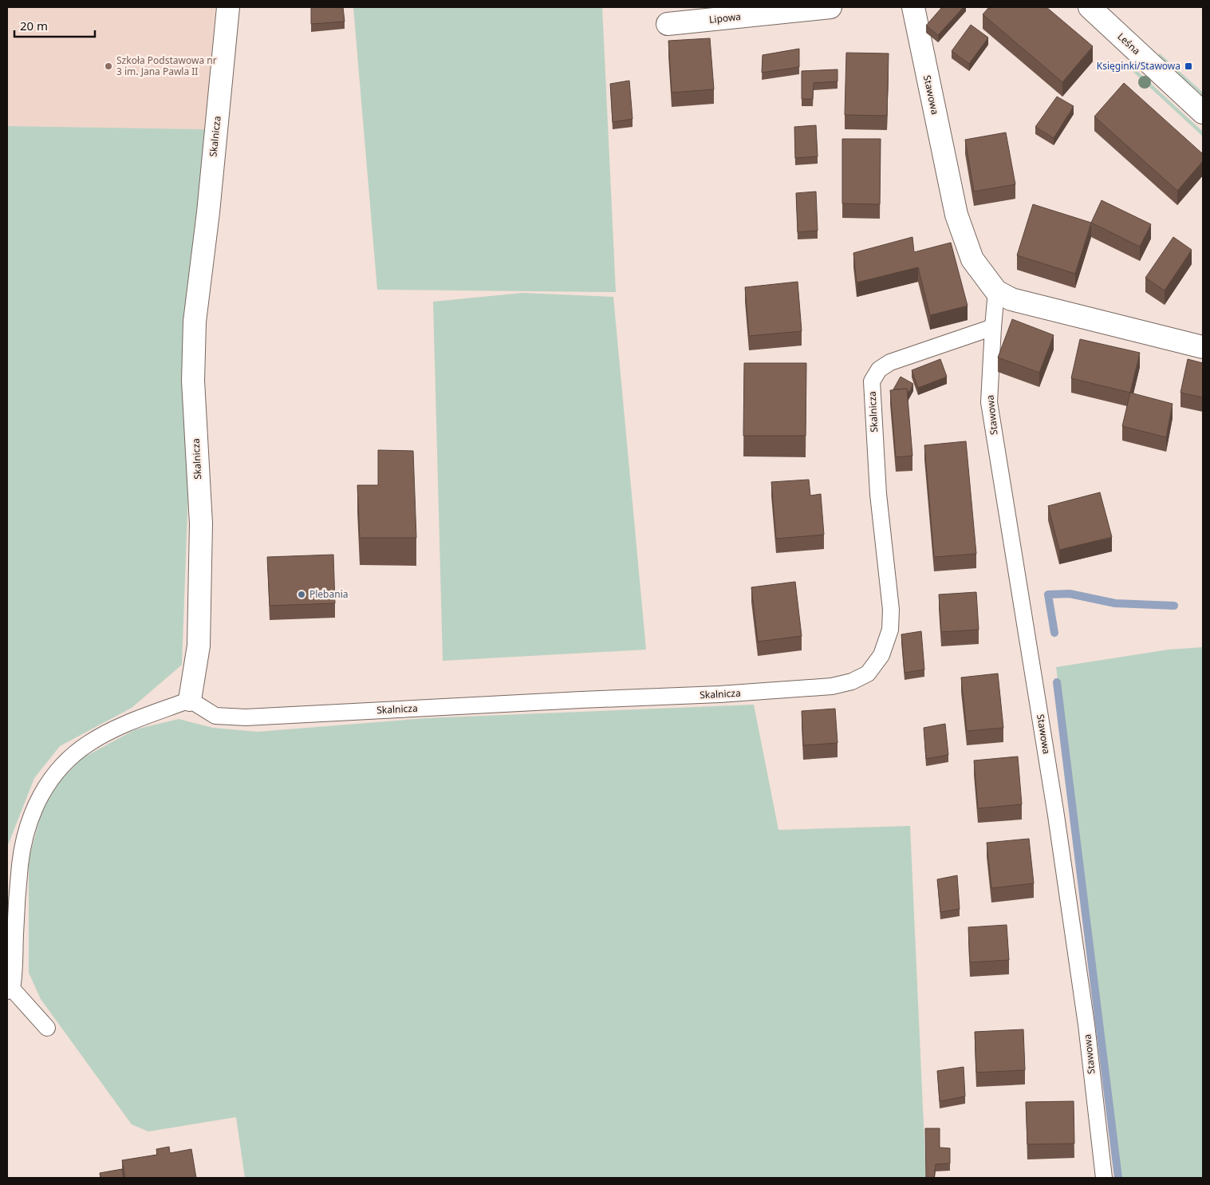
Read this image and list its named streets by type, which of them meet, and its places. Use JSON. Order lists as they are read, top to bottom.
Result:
{
  "streets": {
    "street": [
      "Lipowa",
      "Leśna",
      "Stawowa",
      "Skalnicza"
    ]
  },
  "crossings": [
    ["Stawowa", "Skalnicza"]
  ],
  "places": {
    "other": ["Szkoła Podstawowa nr 3 im. Jana Pawla II", "Plebania"],
    "transit": ["Księginki/Stawowa"]
  },
  "scale_bar": "20 m"
}
